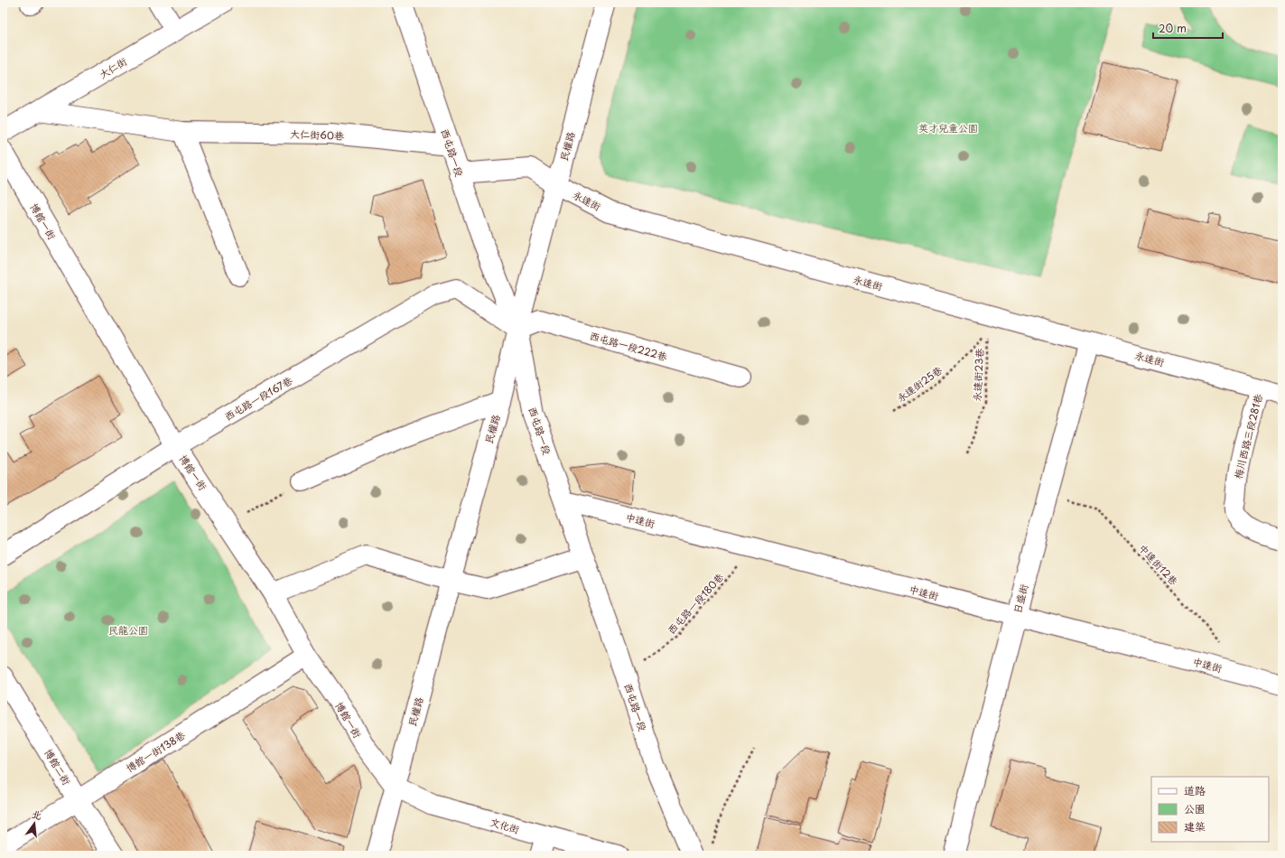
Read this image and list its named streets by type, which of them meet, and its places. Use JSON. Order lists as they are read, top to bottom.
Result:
{
  "streets": {
    "street": [
      "大仁街",
      "大仁街60巷",
      "民權路",
      "西屯路一段",
      "永達街",
      "博館一街",
      "西屯路一段222巷",
      "西屯路一段167巷",
      "梅川西路三段281巷",
      "中達街",
      "日盛街",
      "博館一街138巷",
      "博館二街",
      "文化街"
    ],
    "path": [
      "永達街23巷",
      "永達街25巷",
      "中達街12巷",
      "西屯路一段180巷"
    ]
  },
  "crossings": [
    ["大仁街", "大仁街60巷"],
    ["大仁街60巷", "西屯路一段"],
    ["民權路", "西屯路一段"],
    ["民權路", "永達街"],
    ["民權路", "博館一街"],
    ["民權路", "西屯路一段222巷"],
    ["民權路", "西屯路一段167巷"],
    ["民權路", "文化街"],
    ["西屯路一段", "永達街"],
    ["西屯路一段", "西屯路一段222巷"],
    ["西屯路一段", "西屯路一段167巷"],
    ["西屯路一段", "中達街"],
    ["西屯路一段", "西屯路一段180巷"],
    ["永達街", "永達街23巷"],
    ["永達街", "永達街25巷"],
    ["永達街", "梅川西路三段281巷"],
    ["永達街", "日盛街"],
    ["博館一街", "西屯路一段167巷"],
    ["博館一街", "博館一街138巷"],
    ["博館一街", "文化街"],
    ["西屯路一段222巷", "西屯路一段167巷"],
    ["永達街23巷", "永達街25巷"],
    ["中達街", "中達街12巷"],
    ["中達街", "日盛街"],
    ["中達街", "西屯路一段180巷"],
    ["中達街12巷", "日盛街"],
    ["博館一街138巷", "博館二街"]
  ],
  "parks": ["英才兒童公園", "民龍公園"],
  "legend": ["道路", "公園", "建築"],
  "scale_bar": "20 m",
  "north": "top"
}
